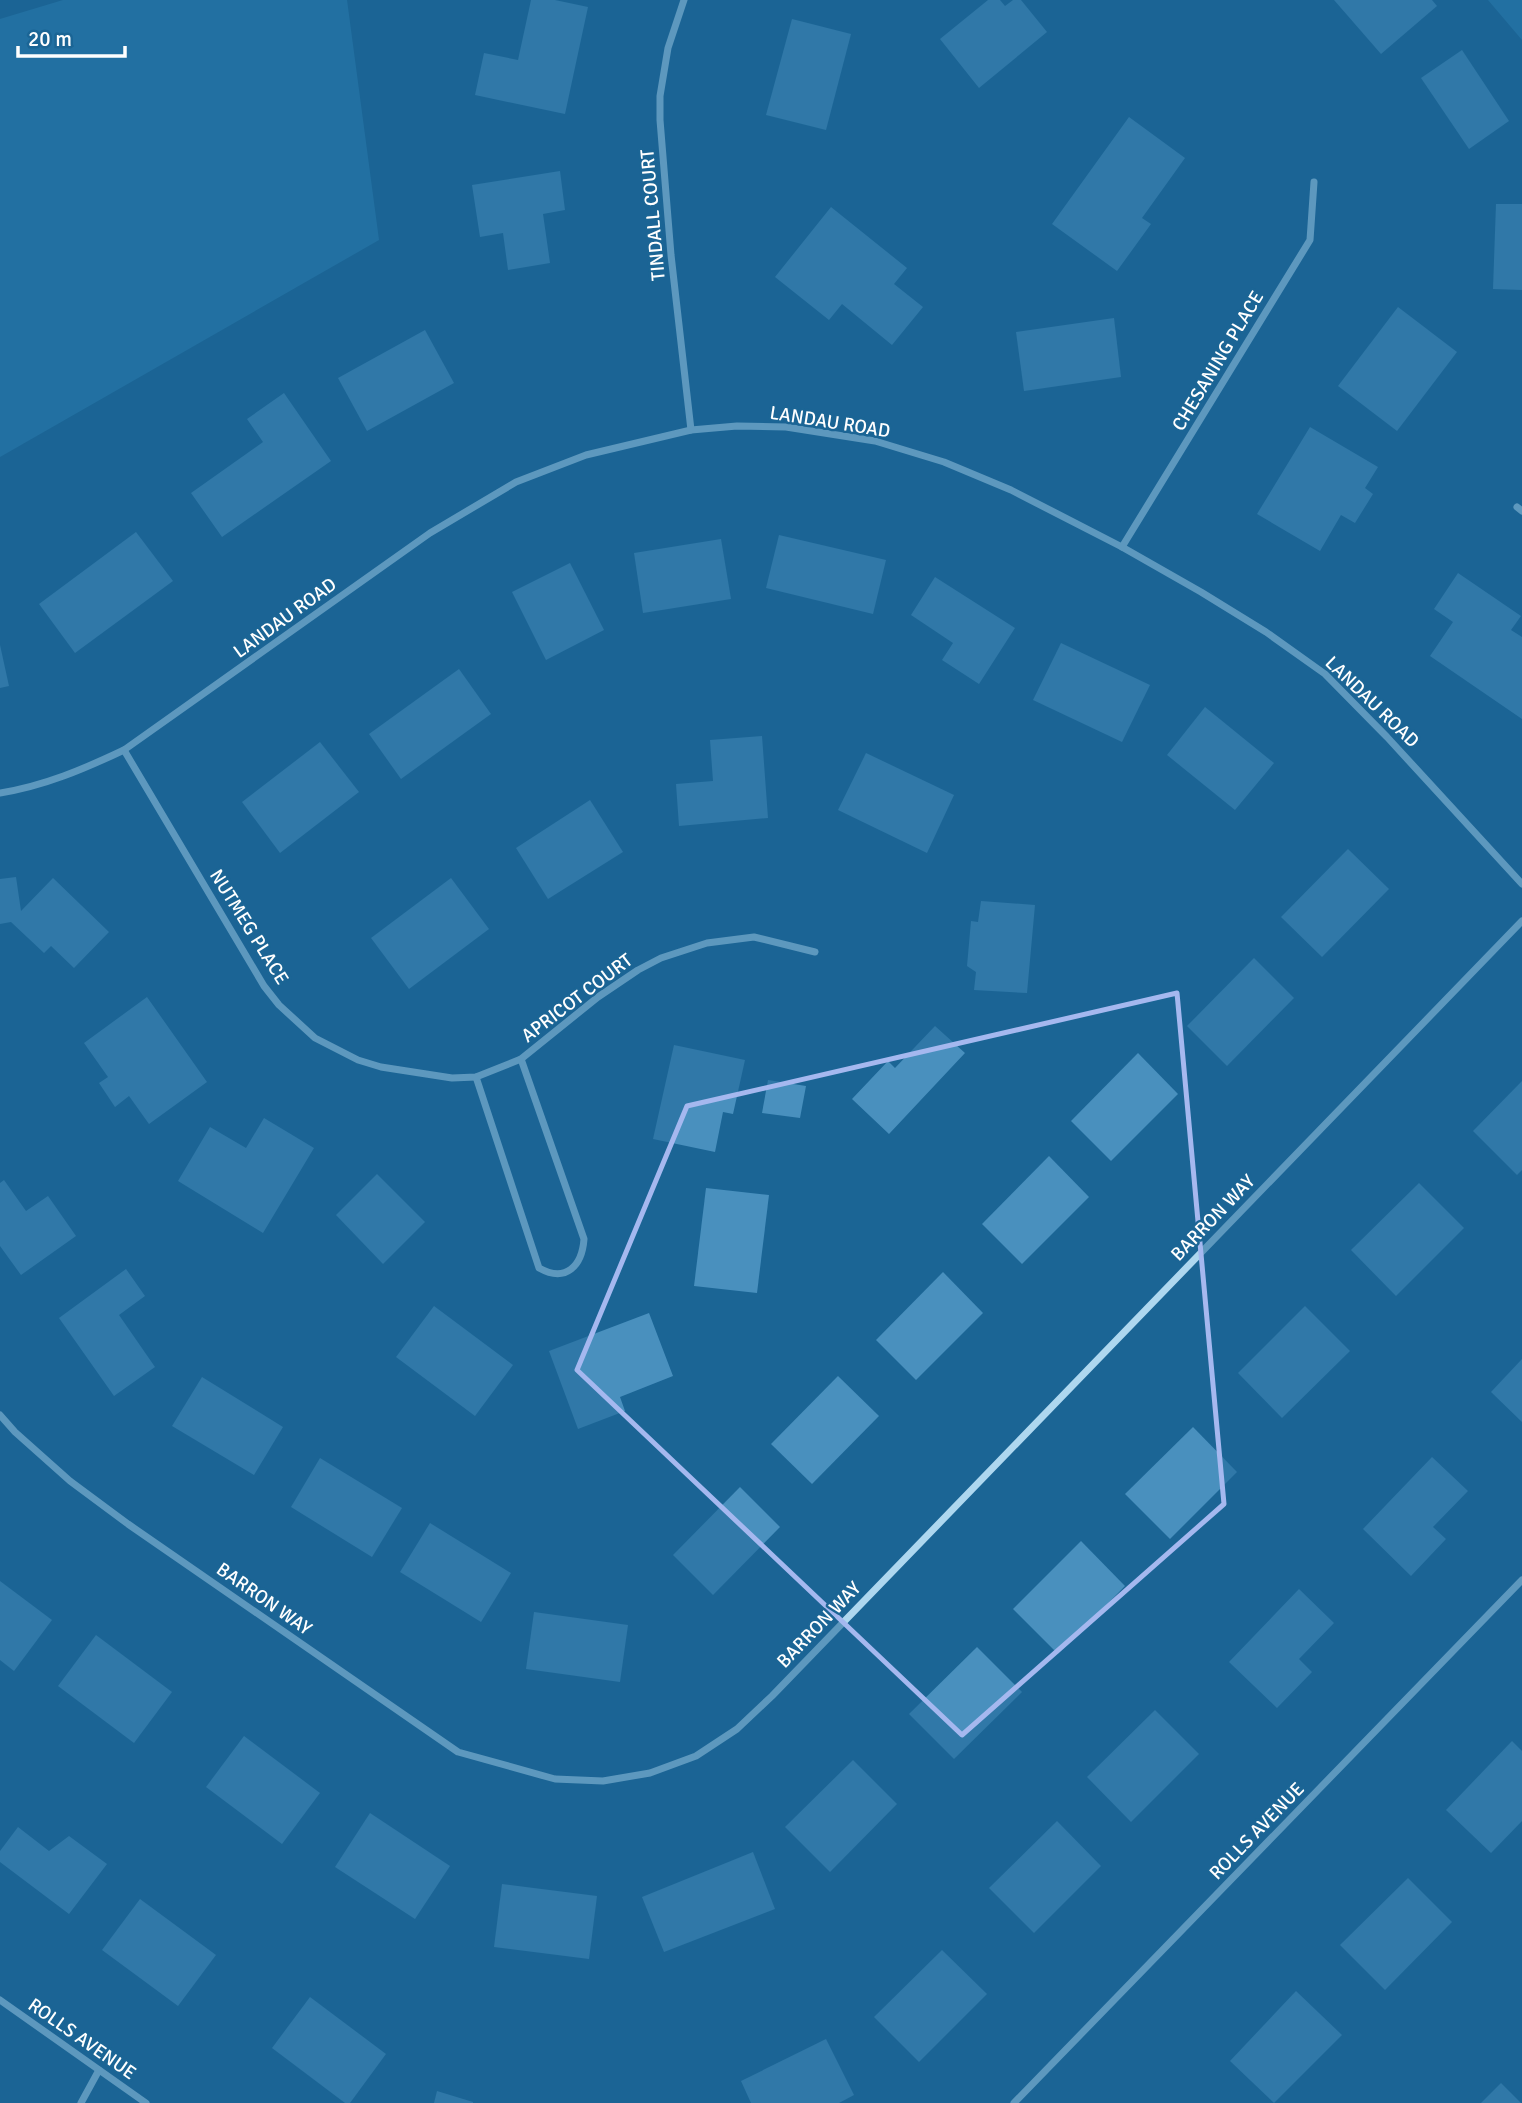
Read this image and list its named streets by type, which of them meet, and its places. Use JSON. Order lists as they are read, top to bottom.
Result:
{
  "streets": {
    "street": [
      "TINDALL COURT",
      "CHESANING PLACE",
      "LANDAU ROAD",
      "NUTMEG PLACE",
      "APRICOT COURT",
      "BARRON WAY",
      "ROLLS AVENUE"
    ]
  },
  "crossings": [
    ["TINDALL COURT", "LANDAU ROAD"],
    ["CHESANING PLACE", "LANDAU ROAD"],
    ["LANDAU ROAD", "NUTMEG PLACE"],
    ["NUTMEG PLACE", "APRICOT COURT"]
  ],
  "scale_bar": "20 m"
}
